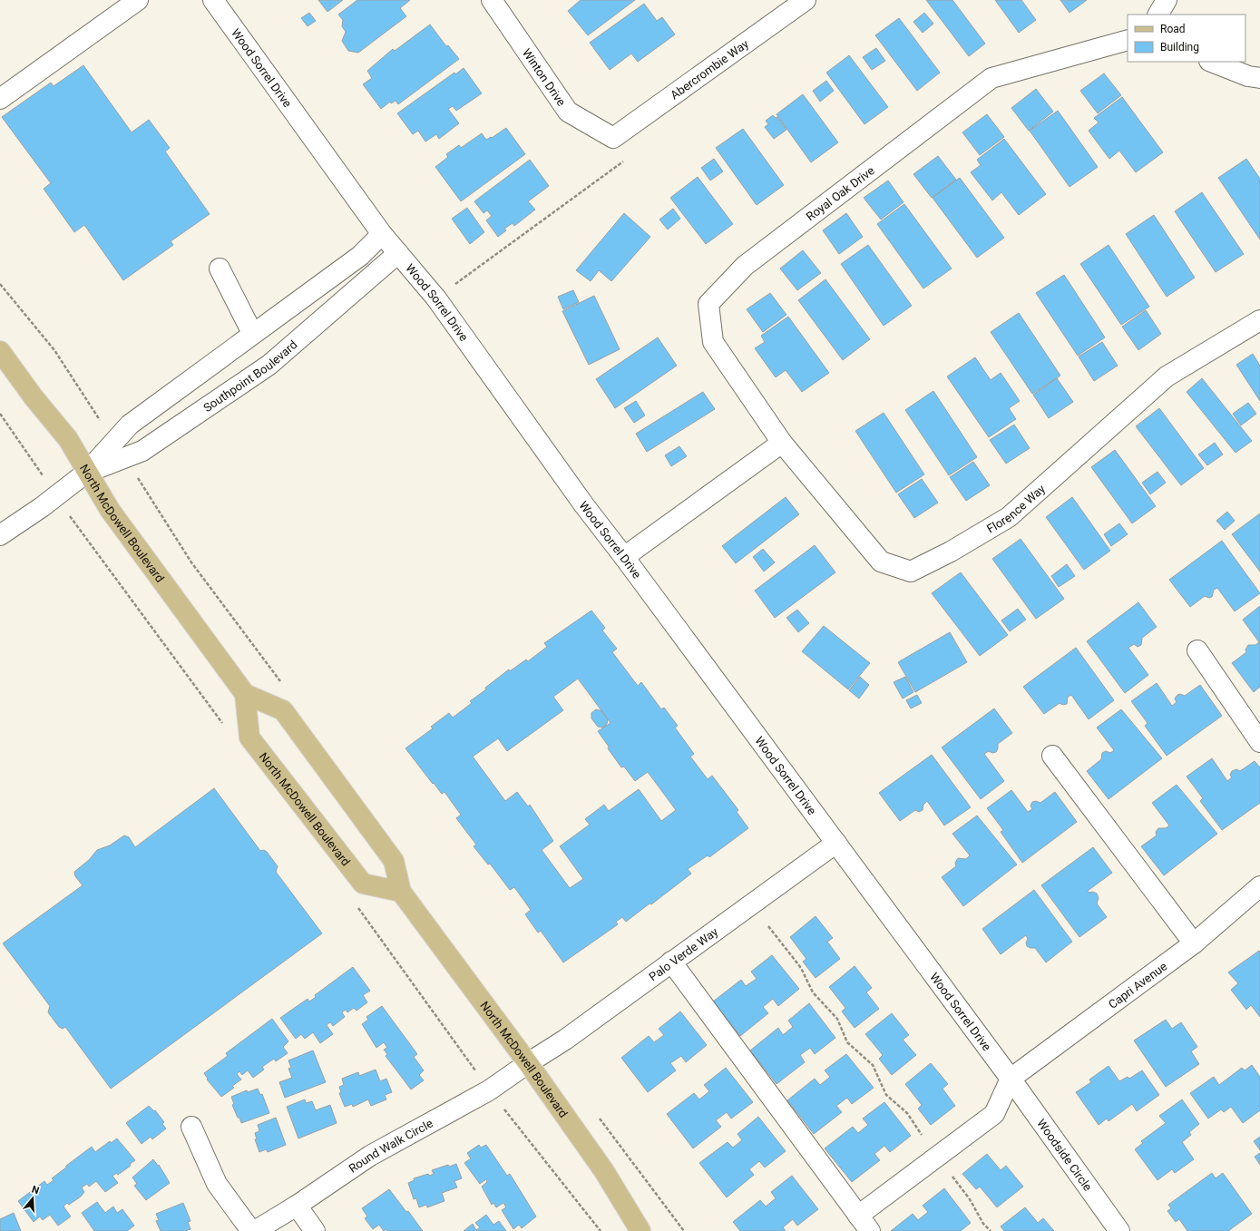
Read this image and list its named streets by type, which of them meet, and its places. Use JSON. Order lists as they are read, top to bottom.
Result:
{
  "streets": {
    "main road": ["North McDowell Boulevard"],
    "street": [
      "Wood Sorrel Drive",
      "Abercrombie Way",
      "Winton Drive",
      "Royal Oak Drive",
      "Southpoint Boulevard",
      "Florence Way",
      "Palo Verde Way",
      "Capri Avenue",
      "Round Walk Circle",
      "Woodside Circle"
    ]
  },
  "crossings": [
    ["Wood Sorrel Drive", "Southpoint Boulevard"],
    ["Wood Sorrel Drive", "Palo Verde Way"],
    ["Wood Sorrel Drive", "Capri Avenue"],
    ["Wood Sorrel Drive", "Woodside Circle"],
    ["Abercrombie Way", "Winton Drive"],
    ["Royal Oak Drive", "Florence Way"],
    ["Southpoint Boulevard", "North McDowell Boulevard"],
    ["North McDowell Boulevard", "Palo Verde Way"],
    ["North McDowell Boulevard", "Round Walk Circle"],
    ["Palo Verde Way", "Round Walk Circle"],
    ["Capri Avenue", "Woodside Circle"]
  ],
  "legend": ["Road", "Building"],
  "north": "top"
}
